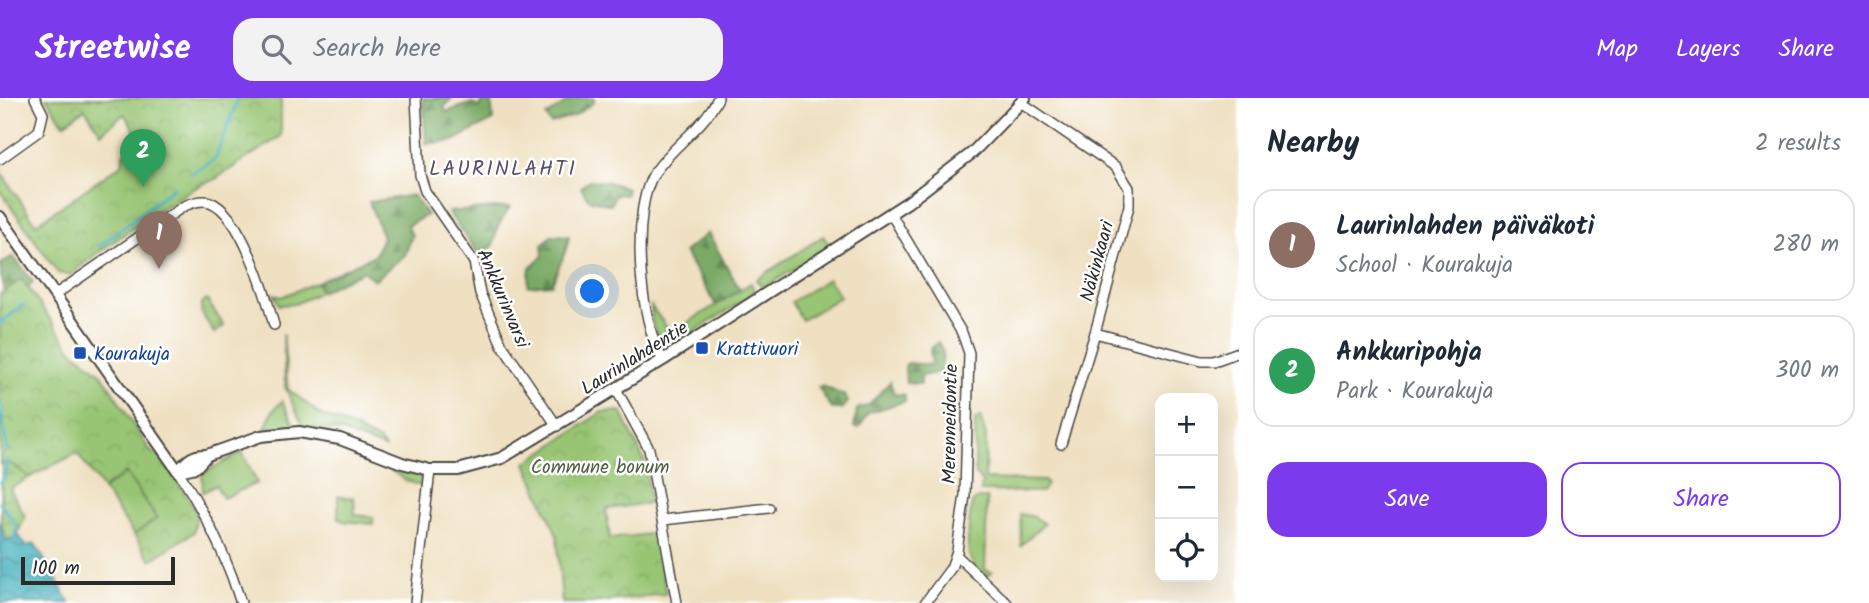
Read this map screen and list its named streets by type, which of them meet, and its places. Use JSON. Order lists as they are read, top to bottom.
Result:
{
  "streets": {
    "street": [
      "Näkinkaari",
      "Ankkurinvarsi",
      "Laurinlahdentie",
      "Merenneidontie"
    ]
  },
  "crossings": [
    ["Näkinkaari", "Laurinlahdentie"],
    ["Ankkurinvarsi", "Laurinlahdentie"],
    ["Laurinlahdentie", "Merenneidontie"]
  ],
  "districts": ["LAURINLAHTI"],
  "parks": ["Commune bonum"],
  "places": {
    "transit": ["Krattivuori", "Kourakuja"]
  },
  "scale_bar": "100 m",
  "page": {
    "header": "Streetwise",
    "search": "Search here",
    "nav": ["Map", "Layers", "Share"],
    "heading": ["Nearby", "2 results"],
    "pins": ["2", "1"],
    "list": [
      {
        "mark": "1",
        "name": "Laurinlahden päiväkoti",
        "note": "School · Kourakuja",
        "value": "280 m"
      },
      {
        "mark": "2",
        "name": "Ankkuripohja",
        "note": "Park · Kourakuja",
        "value": "300 m"
      }
    ],
    "map_buttons": ["+", "−"],
    "buttons": ["Save", "Share"],
    "scale": "100 m"
  }
}
